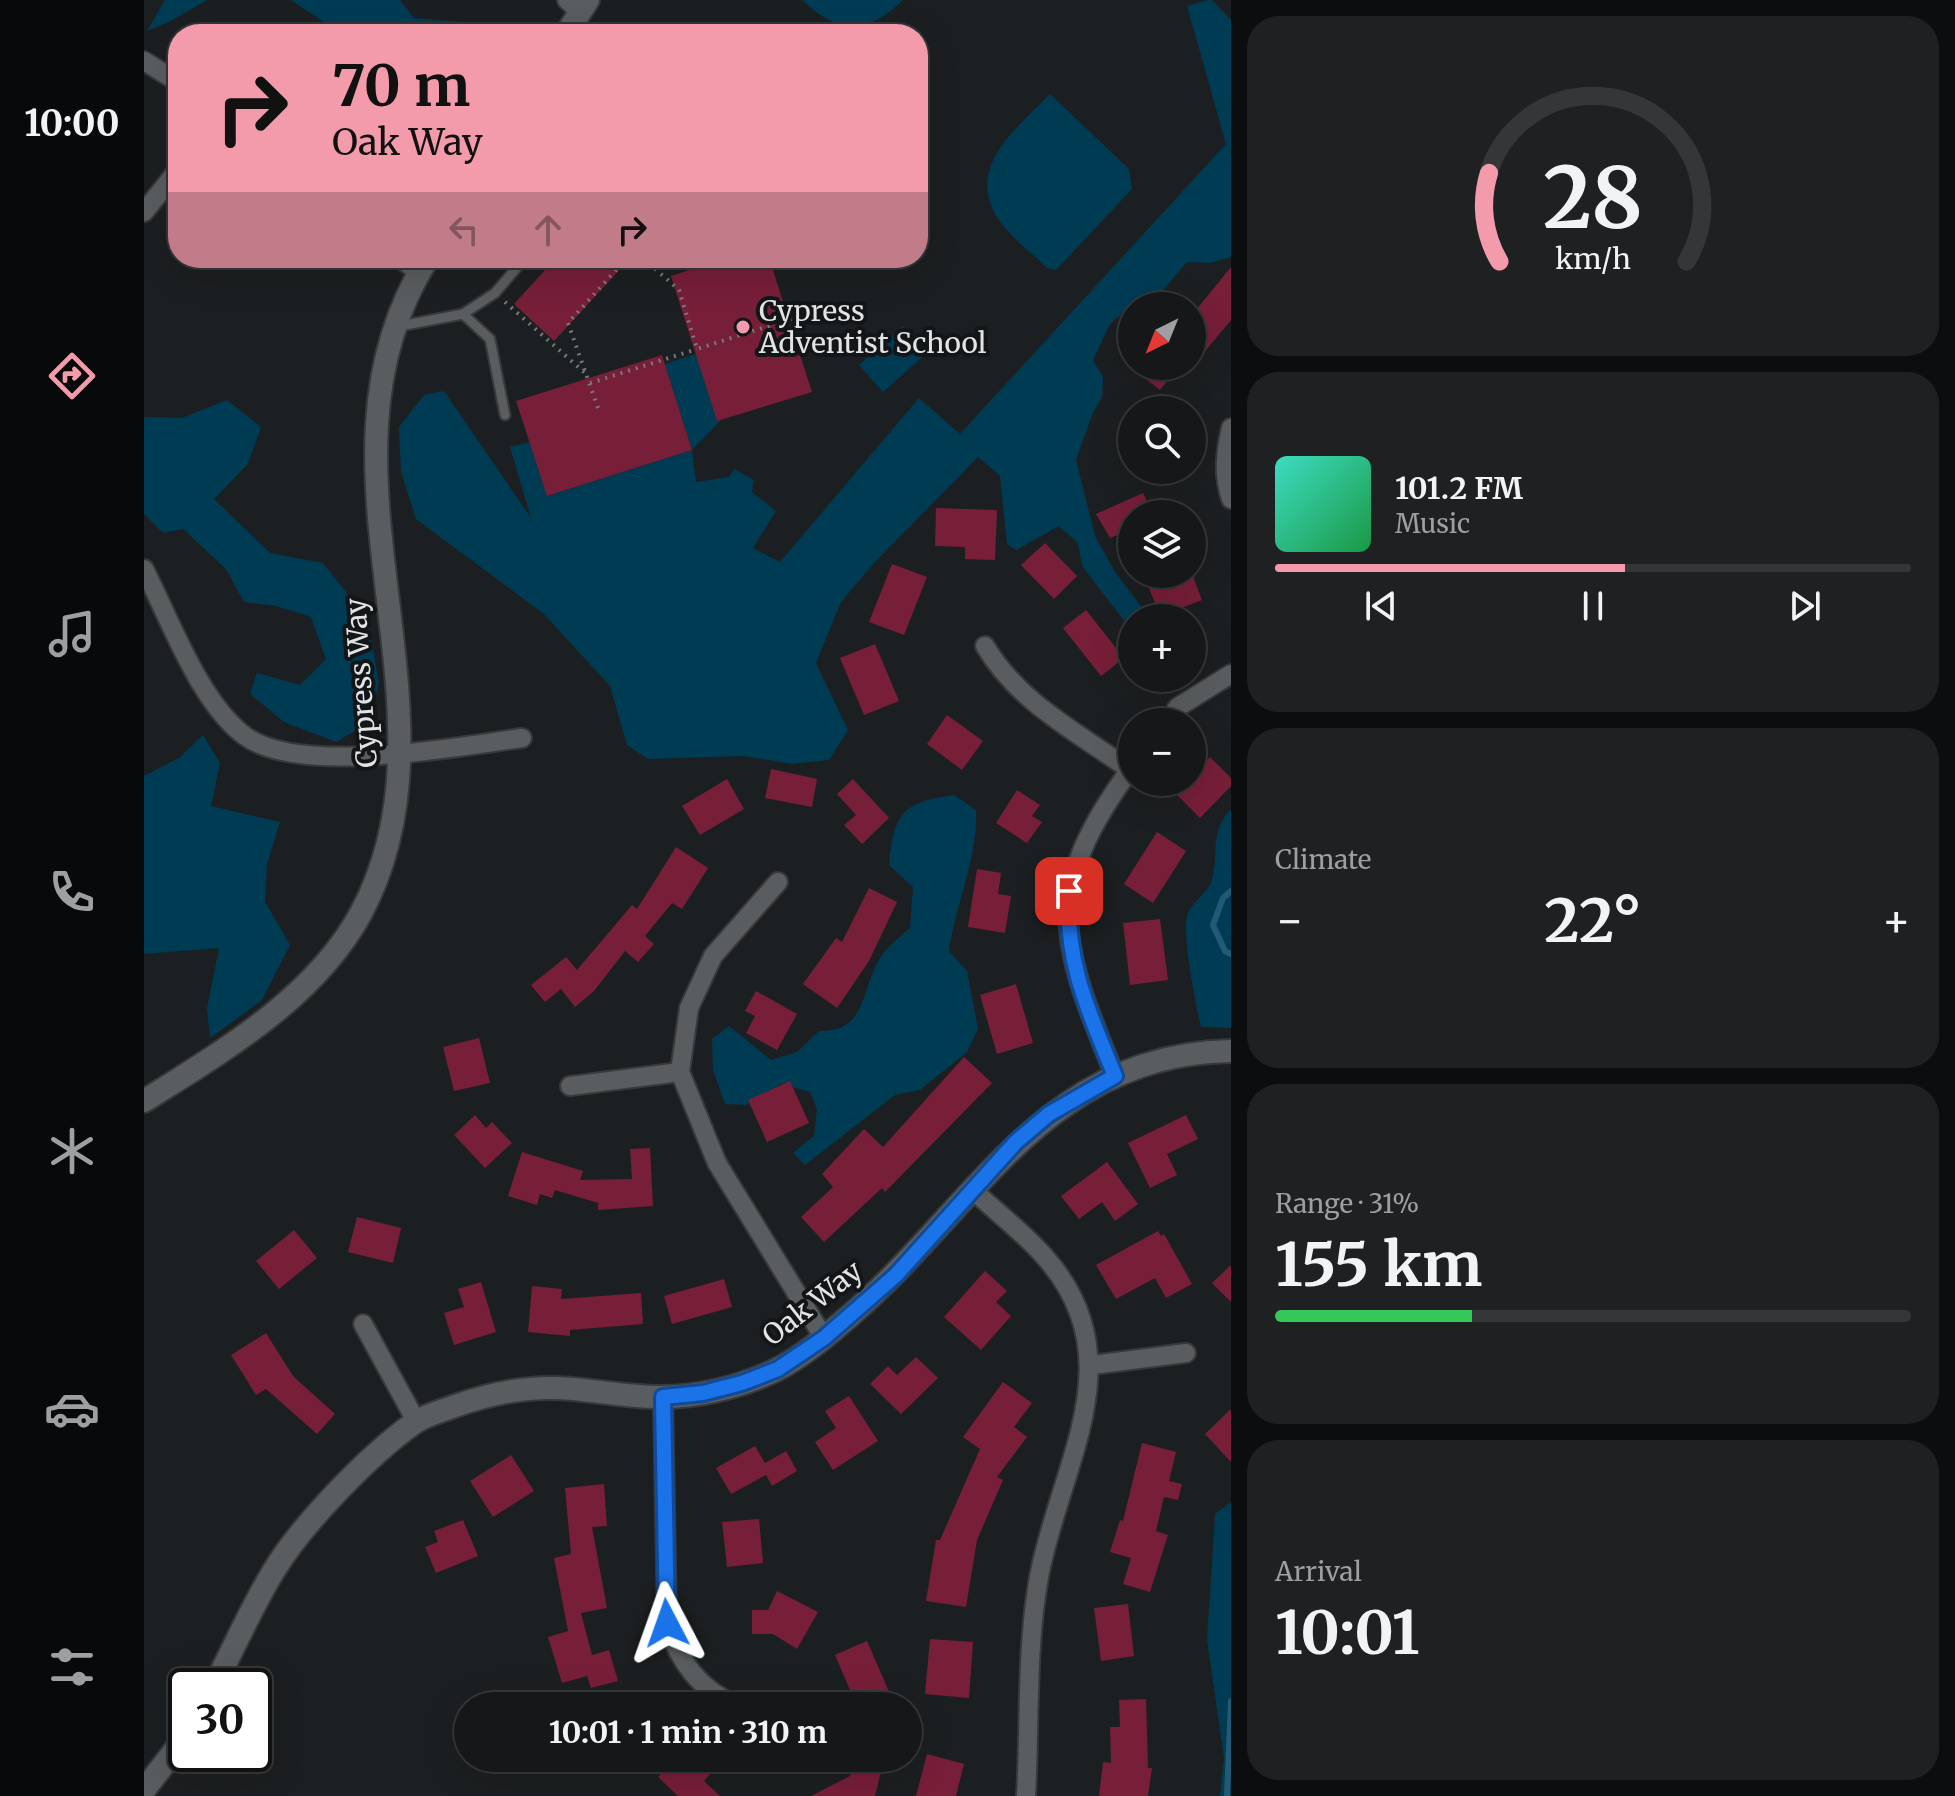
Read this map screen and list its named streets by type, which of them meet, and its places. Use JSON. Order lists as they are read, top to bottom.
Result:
{
  "streets": {
    "street": ["Cypress Way", "Oak Way"]
  },
  "places": ["Cypress Adventist School"],
  "north": "bottom left",
  "page": {
    "tabs": "10:00",
    "turn": ["70 m", "Oak Way"],
    "map_buttons": ["+", "−"],
    "song": ["101.2 FM", "Music"],
    "tile": [
      "Climate",
      ["Range · 31%", "155 km"],
      ["Arrival", "10:01"]
    ],
    "heat": ["−", "22°", "+"],
    "limit": "30",
    "trip": "10:01 · 1 min · 310 m",
    "gauge": ["28", "km/h"]
  }
}
